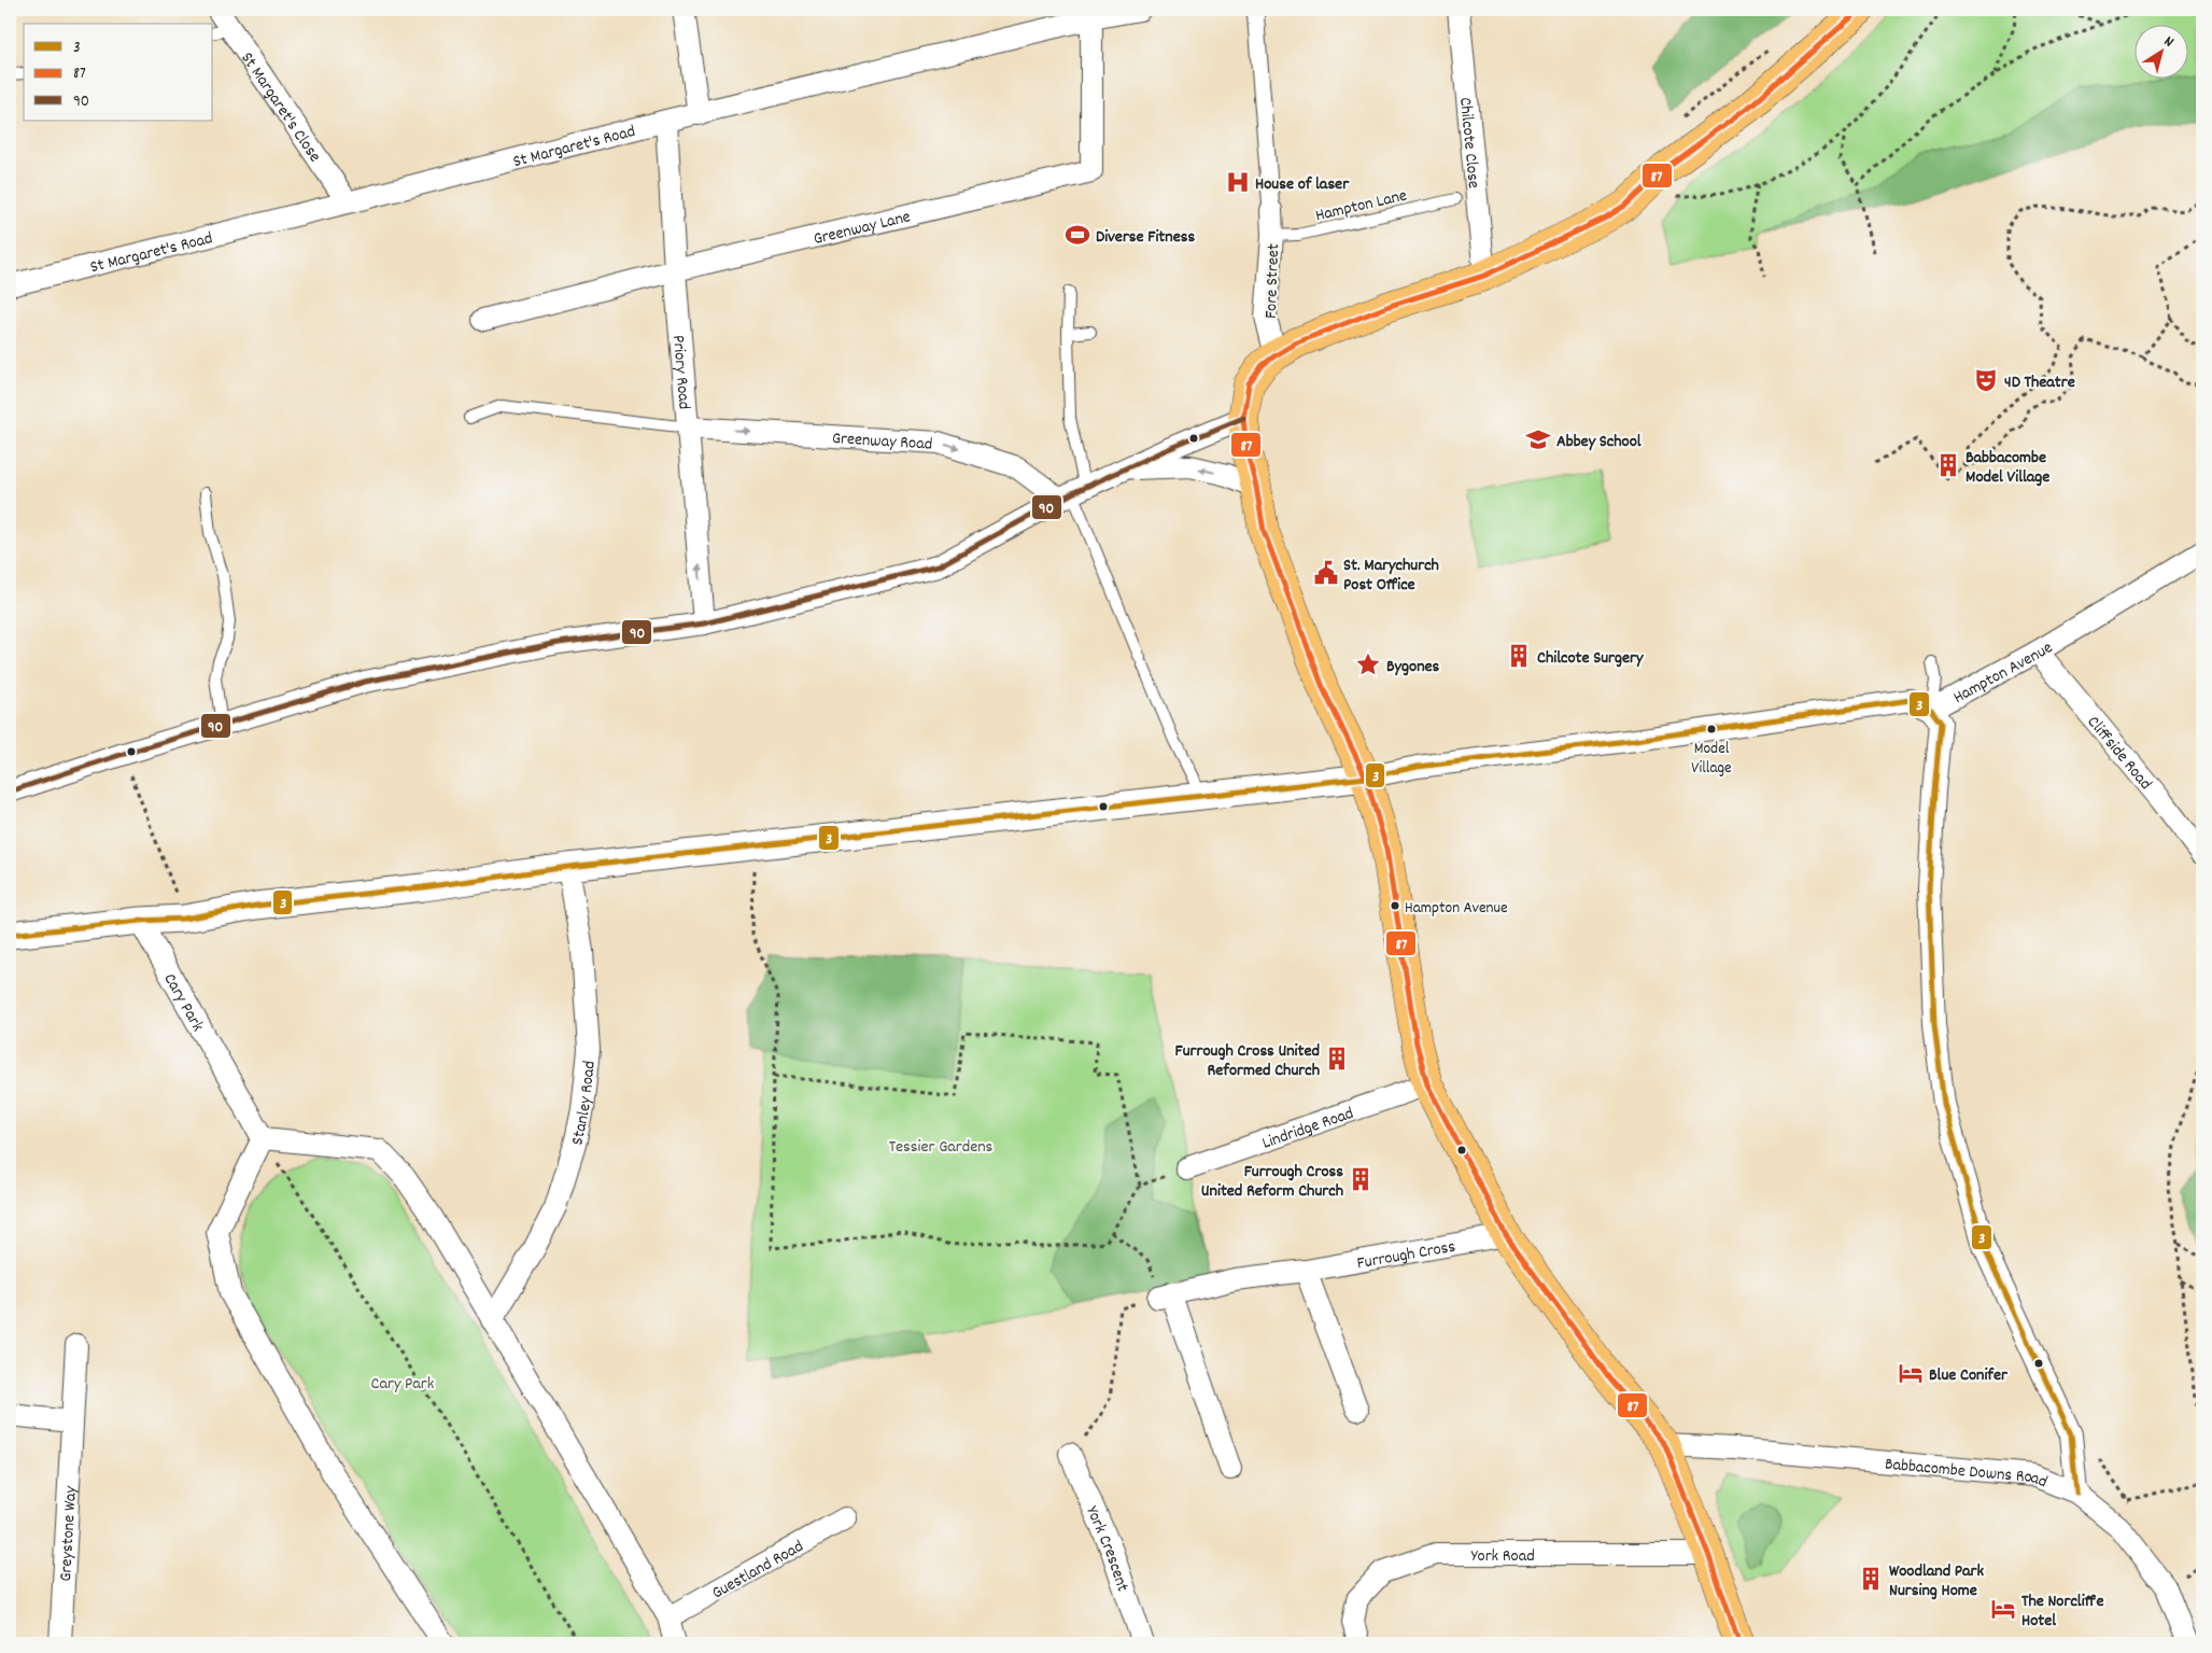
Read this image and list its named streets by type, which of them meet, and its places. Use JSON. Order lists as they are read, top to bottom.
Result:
{
  "streets": {
    "street": [
      "St Margaret's Close",
      "Chilcote Close",
      "St Margaret's Road",
      "Greenway Lane",
      "Fore Street",
      "Priory Road",
      "Greenway Road",
      "Hampton Avenue",
      "Cliffside Road",
      "Cary Park",
      "Stanley Road",
      "Lindridge Road",
      "Furrough Cross",
      "Babbacombe Downs Road",
      "Greystone Way",
      "York Crescent",
      "York Road",
      "Guestland Road"
    ],
    "lane": ["Hampton Lane"]
  },
  "crossings": [
    ["St Margaret's Close", "St Margaret's Road"],
    ["St Margaret's Road", "Greenway Lane"],
    ["St Margaret's Road", "Priory Road"],
    ["Hampton Lane", "Fore Street"],
    ["Greenway Lane", "Priory Road"],
    ["Priory Road", "Greenway Road"],
    ["Hampton Avenue", "Cliffside Road"]
  ],
  "one_way": ["Priory Road", "Greenway Road"],
  "parks": ["Tessier Gardens", "Cary Park"],
  "places": {
    "hospital": ["House of laser"],
    "sports": ["Diverse Fitness"],
    "theatre": ["4D Theatre"],
    "school or university": ["Abbey School"],
    "building": [
      "Babbacombe Model Village",
      "Chilcote Surgery",
      "Furrough Cross United Reformed Church",
      "Furrough Cross United Reform Church",
      "Woodland Park Nursing Home"
    ],
    "public building": ["St. Marychurch Post Office"],
    "place": ["Bygones"],
    "other": ["Model Village", "Hampton Avenue"],
    "hotel": ["Blue Conifer", "The Norcliffe Hotel"]
  },
  "lines": ["transit line 87", "transit line 90", "transit line 3"],
  "legend": ["3", "87", "90"],
  "north": "top right"
}
